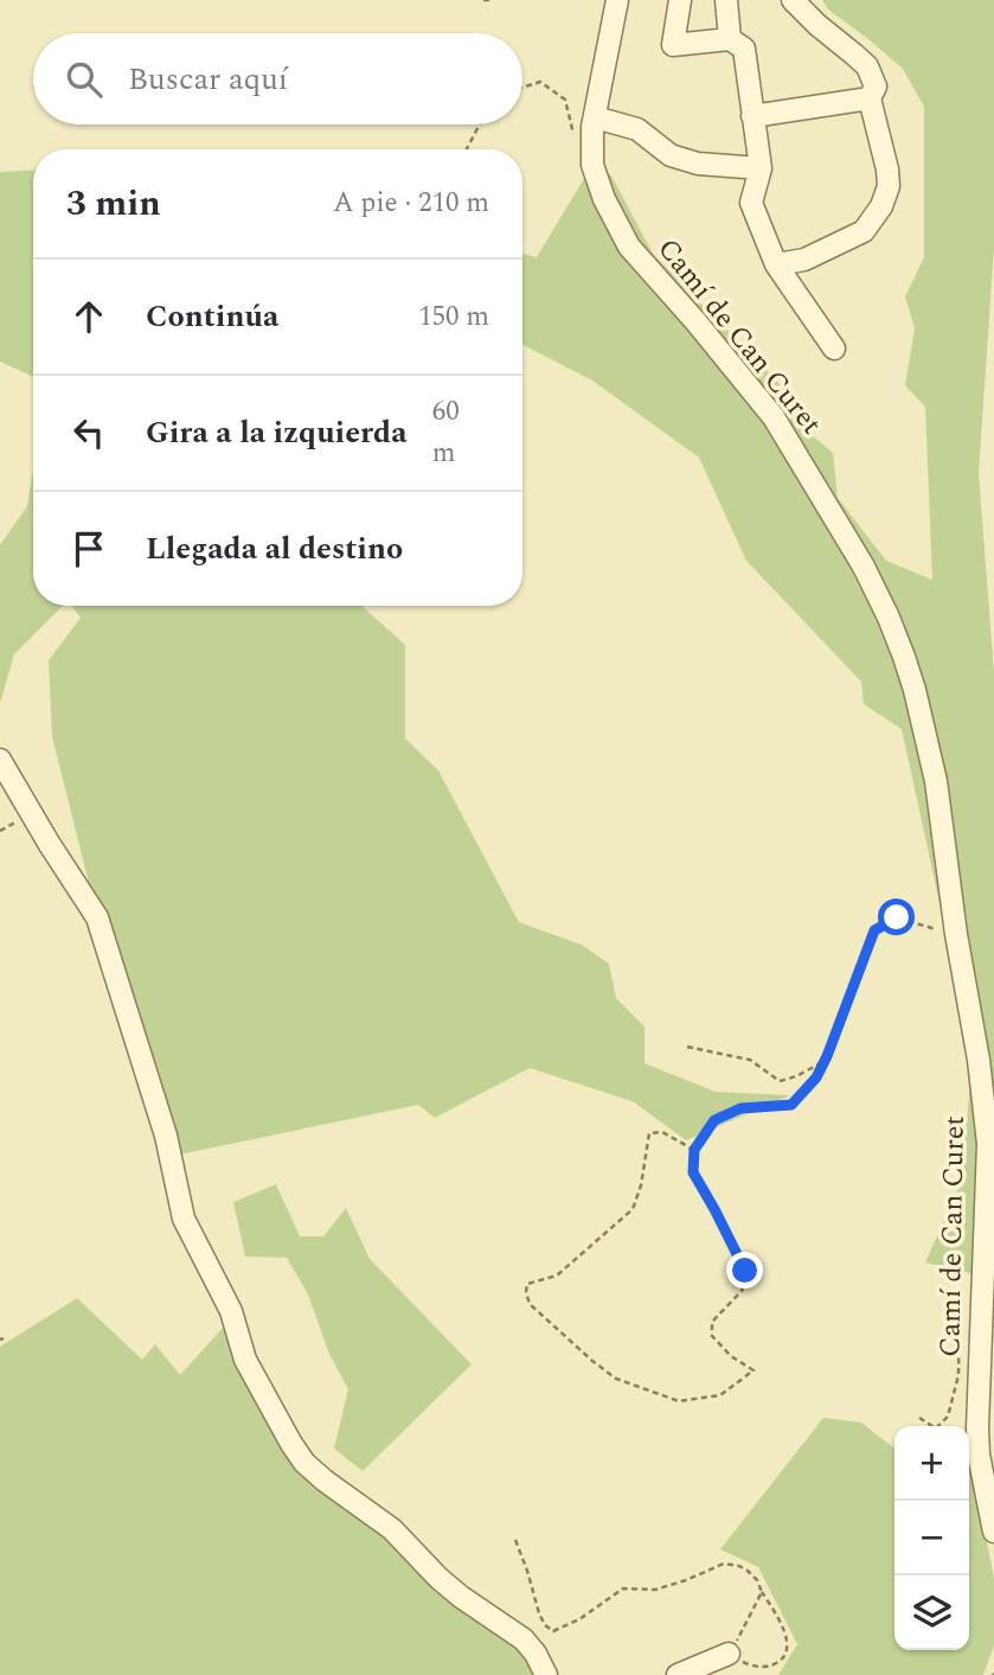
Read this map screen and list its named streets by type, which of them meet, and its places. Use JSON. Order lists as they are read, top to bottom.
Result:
{
  "streets": {
    "street": ["Camí de Can Curet"]
  },
  "page": {
    "search": "Buscar aquí",
    "heading": ["3 min", "A pie · 210 m"],
    "list": [
      ["Continúa", "150 m"],
      ["Gira a la izquierda", "60 m"],
      "Llegada al destino"
    ],
    "map_buttons": ["+", "−"]
  }
}
